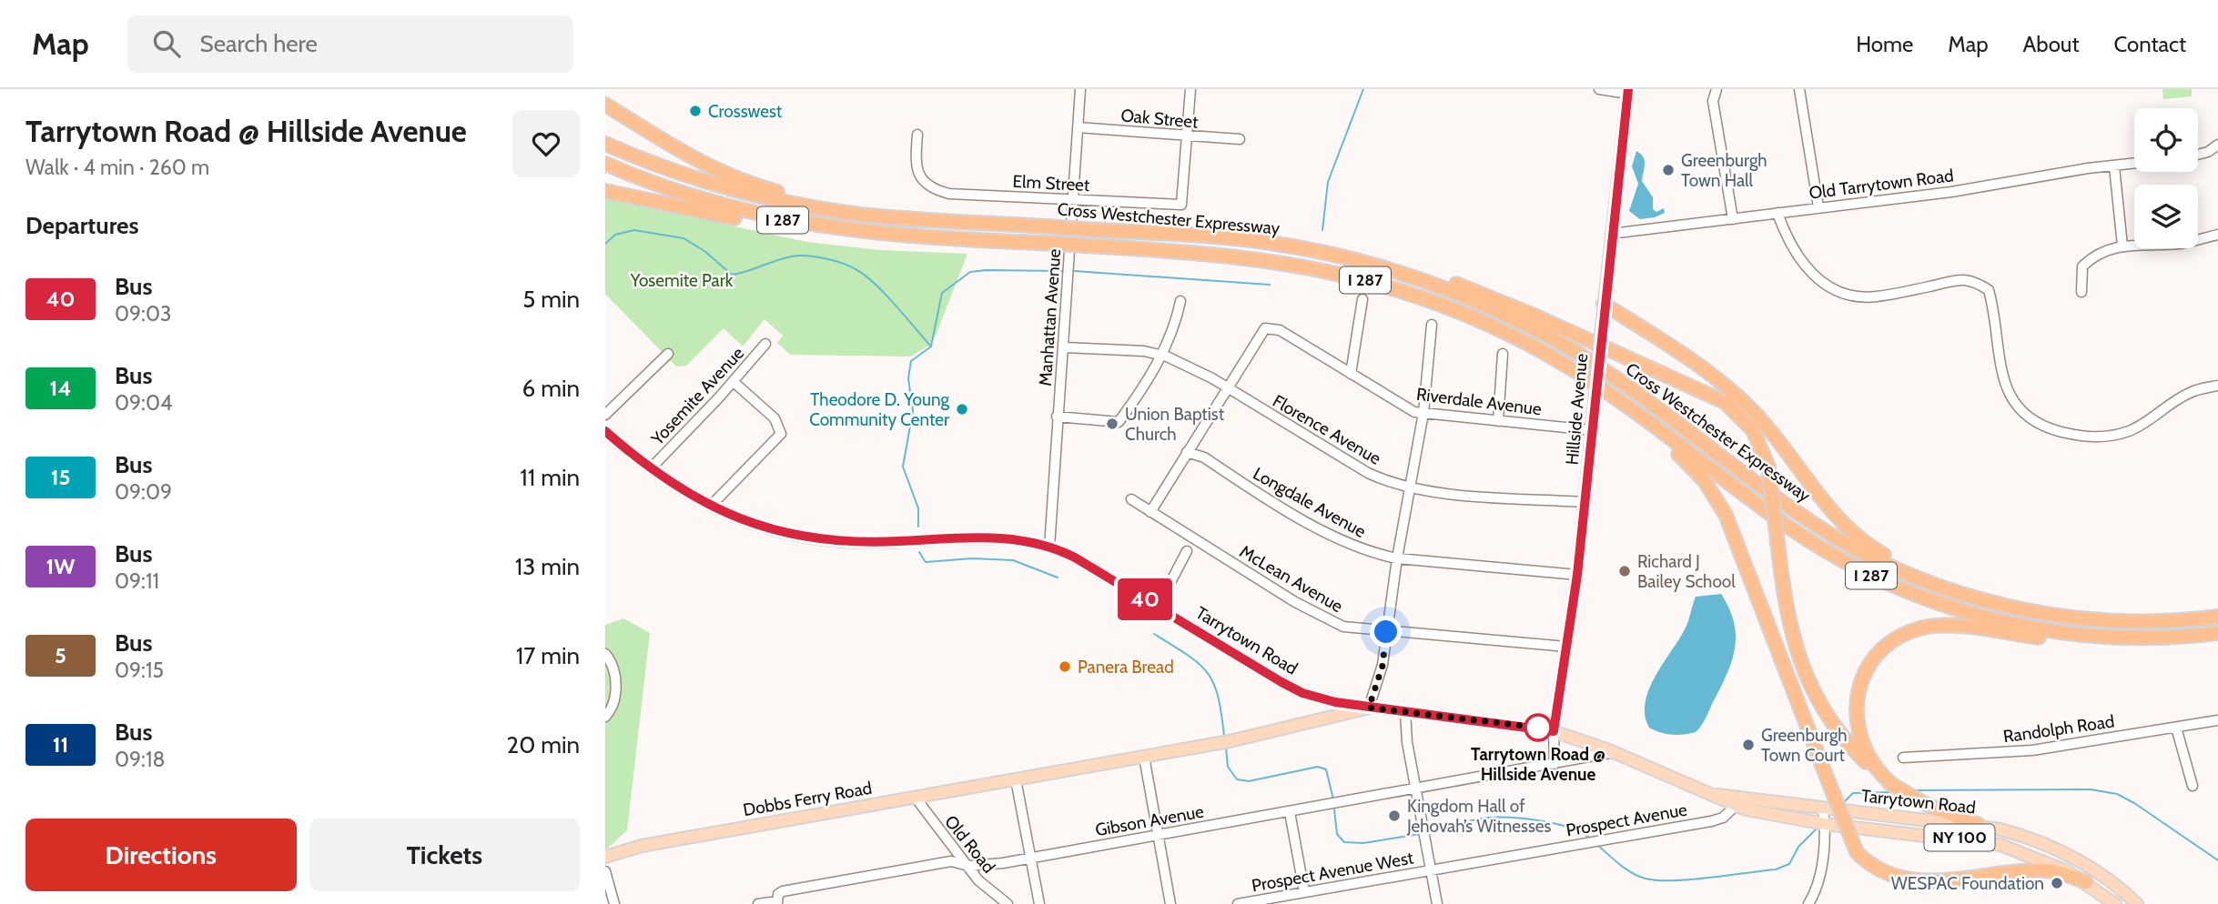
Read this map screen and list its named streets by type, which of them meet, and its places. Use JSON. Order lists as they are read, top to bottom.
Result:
{
  "streets": {
    "highway": ["Cross Westchester Expressway", "I 287"],
    "main road": [
      "Hillside Avenue",
      "Tarrytown Road",
      "Dobbs Ferry Road",
      "NY 100"
    ],
    "street": [
      "Oak Street",
      "Elm Street",
      "Old Tarrytown Road",
      "Manhattan Avenue",
      "Yosemite Avenue",
      "Riverdale Avenue",
      "Florence Avenue",
      "Longdale Avenue",
      "McLean Avenue",
      "Randolph Road",
      "Prospect Avenue",
      "Gibson Avenue",
      "Old Road",
      "Prospect Avenue West"
    ]
  },
  "crossings": [
    ["Oak Street", "Elm Street"],
    ["Oak Street", "Manhattan Avenue"],
    ["Elm Street", "Manhattan Avenue"],
    ["Old Tarrytown Road", "Hillside Avenue"],
    ["Manhattan Avenue", "Florence Avenue"],
    ["Manhattan Avenue", "Tarrytown Road"],
    ["Yosemite Avenue", "Tarrytown Road"],
    ["Riverdale Avenue", "Hillside Avenue"],
    ["Riverdale Avenue", "Florence Avenue"],
    ["Hillside Avenue", "Florence Avenue"],
    ["Hillside Avenue", "Longdale Avenue"],
    ["Hillside Avenue", "McLean Avenue"],
    ["Hillside Avenue", "Tarrytown Road"],
    ["Tarrytown Road", "Dobbs Ferry Road"],
    ["Tarrytown Road", "Prospect Avenue"],
    ["Tarrytown Road", "Gibson Avenue"],
    ["Dobbs Ferry Road", "Old Road"],
    ["Prospect Avenue", "Prospect Avenue West"],
    ["Gibson Avenue", "Old Road"]
  ],
  "parks": ["Yosemite Park"],
  "places": [
    "Crosswest",
    "Greenburgh Town Hall",
    "Theodore D. Young Community Center",
    "Union Baptist Church",
    "Richard J Bailey School",
    "Panera Bread",
    "Tarrytown Road @ Hillside Avenue",
    "Greenburgh Town Court",
    "Kingdom Hall of Jehovah’s Witnesses",
    "WESPAC Foundation"
  ],
  "lines": ["bus line 40"],
  "page": {
    "header": "Map",
    "search": "Search here",
    "nav": [
      "Home",
      "Map",
      "About",
      "Contact"
    ],
    "heading": [
      ["Tarrytown Road @ Hillside Avenue", "Walk · 4 min · 260 m"],
      "Departures"
    ],
    "on_map": "40",
    "list": [
      {
        "mark": "40",
        "name": "Bus",
        "note": "09:03",
        "value": "5 min"
      },
      {
        "mark": "14",
        "name": "Bus",
        "note": "09:04",
        "value": "6 min"
      },
      {
        "mark": "15",
        "name": "Bus",
        "note": "09:09",
        "value": "11 min"
      },
      {
        "mark": "1W",
        "name": "Bus",
        "note": "09:11",
        "value": "13 min"
      },
      {
        "mark": "5",
        "name": "Bus",
        "note": "09:15",
        "value": "17 min"
      },
      {
        "mark": "11",
        "name": "Bus",
        "note": "09:18",
        "value": "20 min"
      }
    ],
    "buttons": ["Directions", "Tickets"]
  }
}
